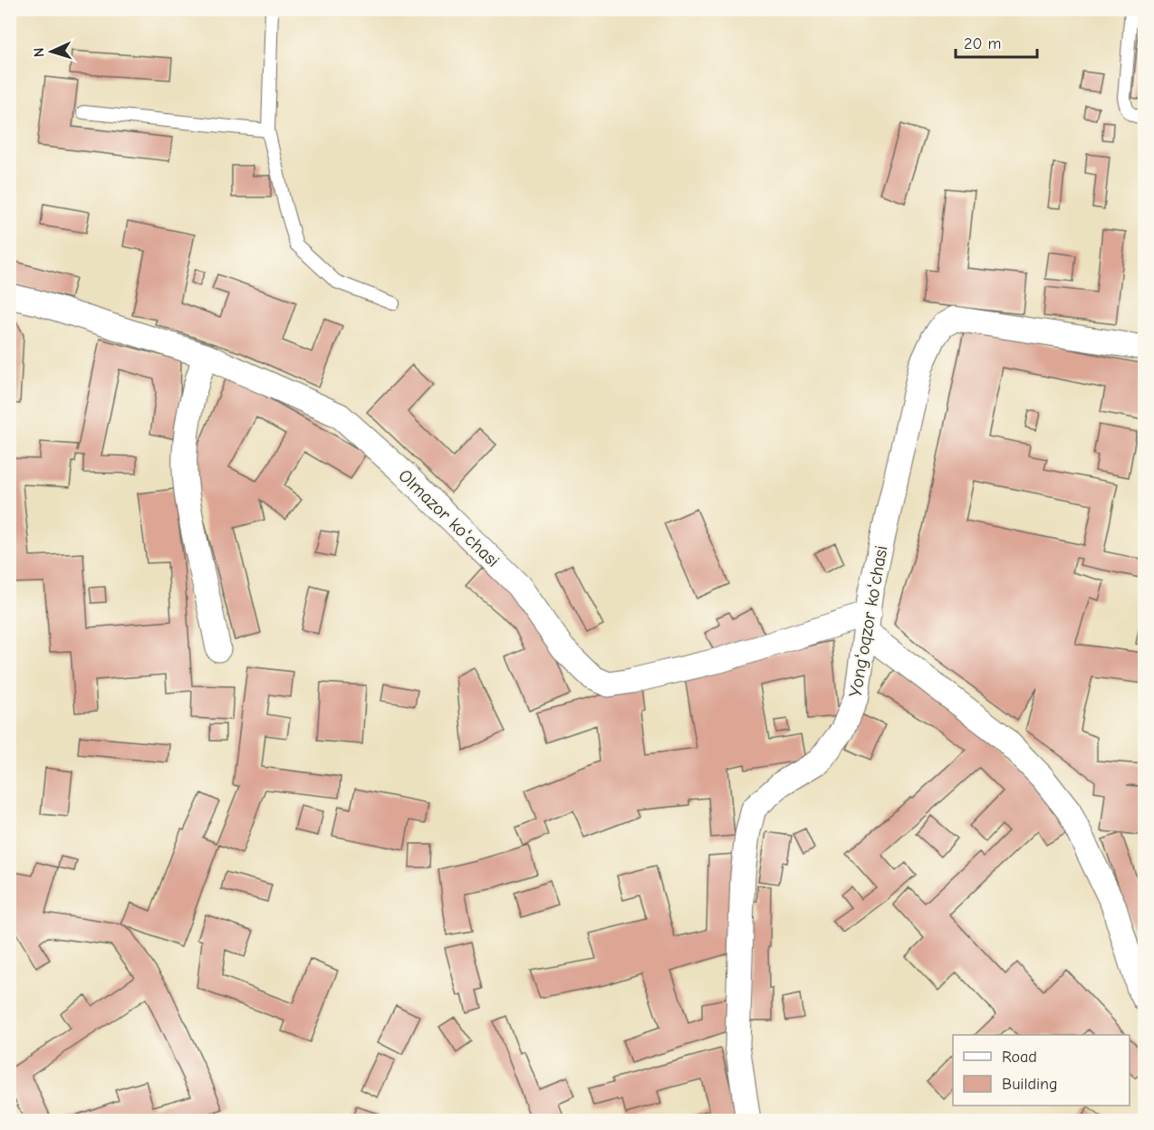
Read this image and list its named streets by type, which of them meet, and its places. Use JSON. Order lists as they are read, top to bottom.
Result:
{
  "streets": {
    "street": ["Olmazor koʻchasi", "Yongʻoqzor koʻchasi"]
  },
  "crossings": [
    ["Olmazor koʻchasi", "Yongʻoqzor koʻchasi"]
  ],
  "legend": ["Road", "Building"],
  "scale_bar": "20 m",
  "north": "left"
}
